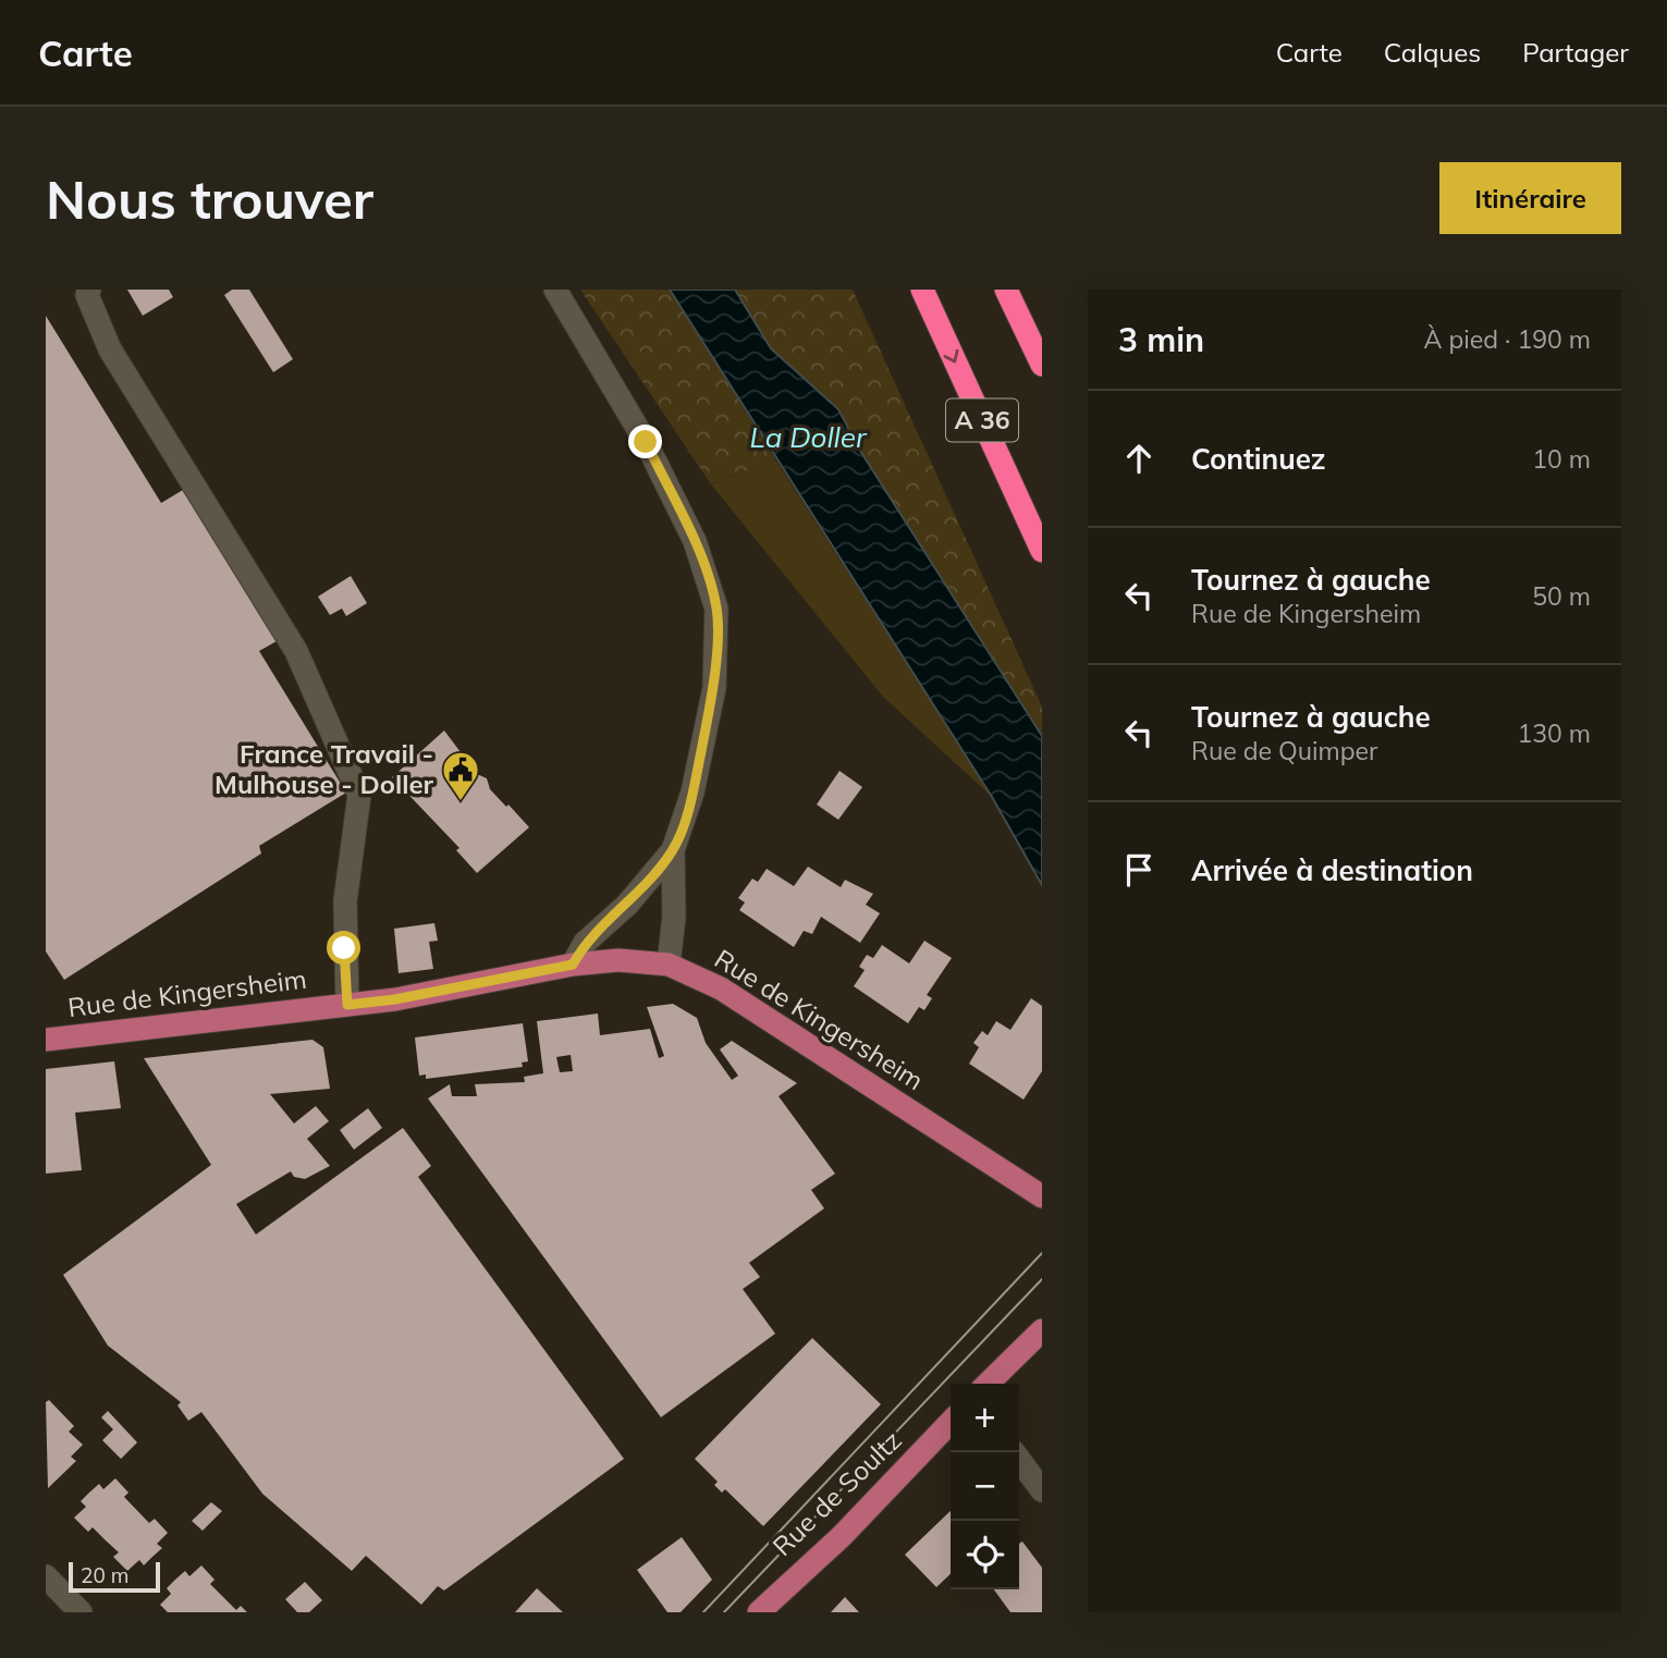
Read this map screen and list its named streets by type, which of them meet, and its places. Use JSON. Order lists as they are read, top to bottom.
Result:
{
  "streets": {
    "highway": ["A 36"],
    "main road": ["Rue de Kingersheim", "Rue de Soultz"]
  },
  "water": ["La Doller"],
  "places": {
    "public building": ["France Travail - Mulhouse - Doller"]
  },
  "scale_bar": "20 m",
  "page": {
    "header": "Carte",
    "nav": ["Carte", "Calques", "Partager"],
    "buttons": "Itinéraire",
    "title": "Nous trouver",
    "heading": ["3 min", "À pied · 190 m"],
    "list": [
      ["Continuez", "10 m"],
      ["Tournez à gauche", "Rue de Kingersheim", "50 m"],
      ["Tournez à gauche", "Rue de Quimper", "130 m"],
      "Arrivée à destination"
    ],
    "map_buttons": ["+", "−"],
    "scale": "20 m"
  }
}
